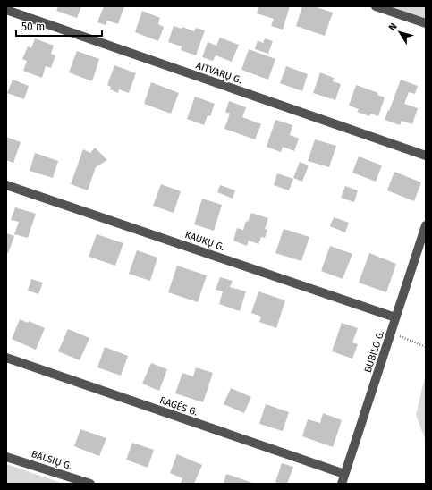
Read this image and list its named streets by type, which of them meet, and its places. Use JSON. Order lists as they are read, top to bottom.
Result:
{
  "streets": {
    "street": [
      "AITVARŲ G.",
      "KAUKŲ G.",
      "BUBILO G.",
      "RAGĖS G.",
      "BALSIŲ G."
    ]
  },
  "crossings": [
    ["KAUKŲ G.", "BUBILO G."],
    ["BUBILO G.", "RAGĖS G."]
  ],
  "scale_bar": "50 m",
  "north": "top left"
}
